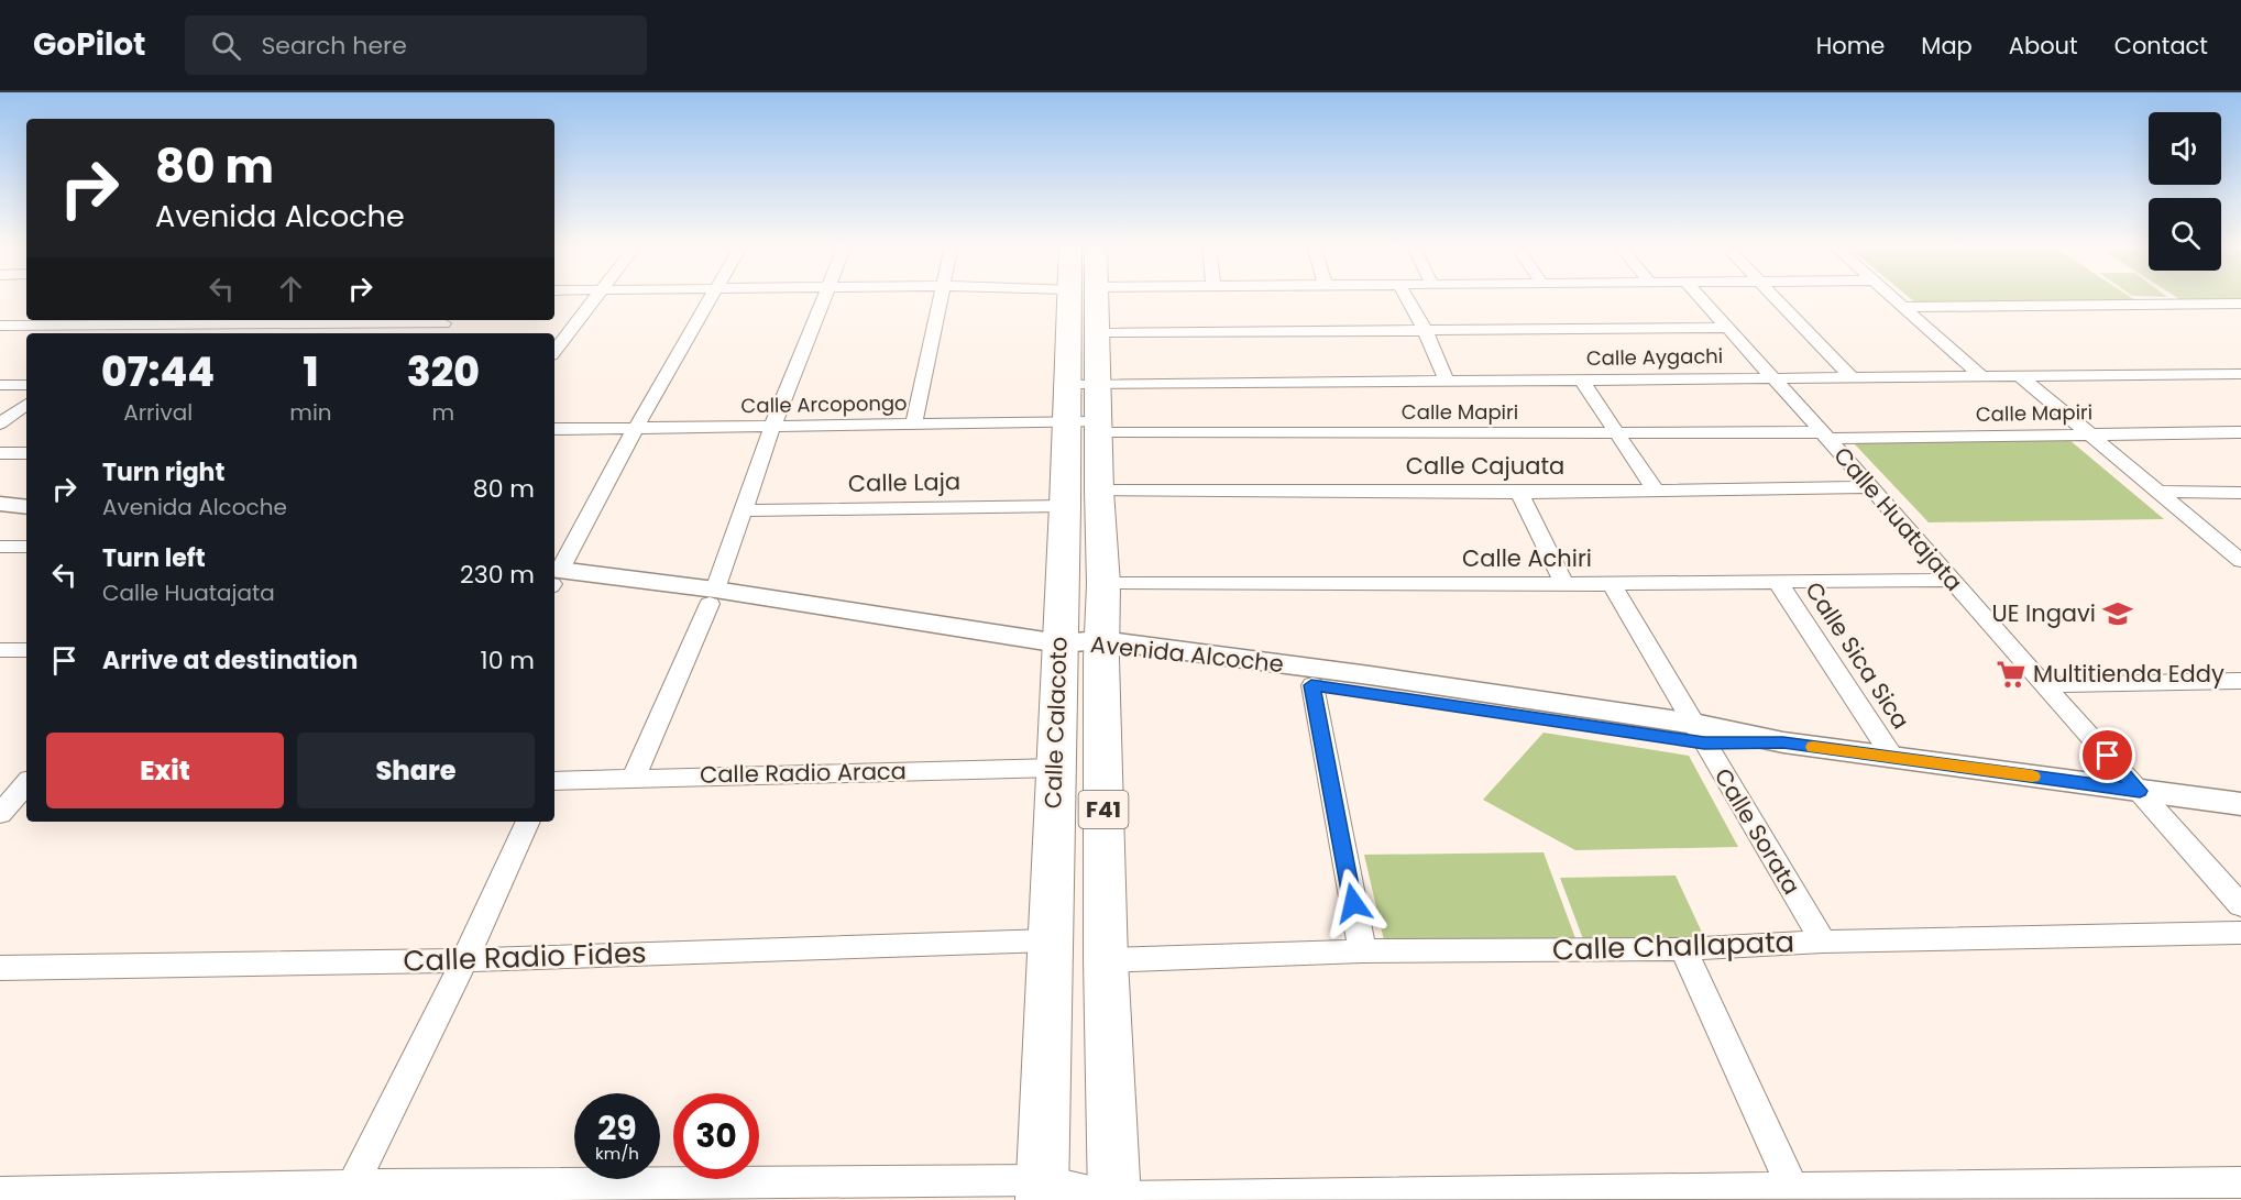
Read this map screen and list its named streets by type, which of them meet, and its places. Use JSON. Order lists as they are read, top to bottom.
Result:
{
  "streets": {
    "main road": ["Calle Calacoto", "F41"],
    "street": [
      "Calle Aygachi",
      "Calle Arcopongo",
      "Calle Mapiri",
      "Calle Cajuata",
      "Calle Laja",
      "Calle Huatajata",
      "Calle Achiri",
      "Avenida Alcoche",
      "Calle Sica Sica",
      "Calle Radio Araca",
      "Calle Sorata",
      "Calle Challapata",
      "Calle Radio Fides"
    ]
  },
  "crossings": [
    ["Calle Aygachi", "Calle Huatajata"],
    ["Calle Aygachi", "Calle Calacoto"],
    ["Calle Arcopongo", "Calle Mapiri"],
    ["Calle Arcopongo", "Calle Calacoto"],
    ["Calle Mapiri", "Calle Huatajata"],
    ["Calle Mapiri", "Calle Calacoto"],
    ["Calle Cajuata", "Calle Huatajata"],
    ["Calle Cajuata", "Calle Calacoto"],
    ["Calle Laja", "Calle Calacoto"],
    ["Calle Huatajata", "Calle Achiri"],
    ["Calle Huatajata", "Avenida Alcoche"],
    ["Calle Achiri", "Calle Sica Sica"],
    ["Calle Achiri", "Calle Calacoto"],
    ["Calle Achiri", "Calle Sorata"],
    ["Avenida Alcoche", "Calle Sica Sica"],
    ["Avenida Alcoche", "Calle Calacoto"],
    ["Avenida Alcoche", "Calle Sorata"],
    ["Calle Calacoto", "Calle Radio Araca"],
    ["Calle Calacoto", "Calle Challapata"],
    ["Calle Calacoto", "Calle Radio Fides"],
    ["Calle Sorata", "Calle Challapata"]
  ],
  "places": {
    "school or university": ["UE Ingavi"],
    "supermarket": ["Multitienda Eddy"]
  },
  "page": {
    "header": "GoPilot",
    "search": "Search here",
    "nav": [
      "Home",
      "Map",
      "About",
      "Contact"
    ],
    "turn": ["80 m", "Avenida Alcoche"],
    "eta": [
      "07:44",
      "Arrival",
      "1",
      "min",
      "320",
      "m"
    ],
    "list": [
      {
        "name": "Turn right",
        "note": "Avenida Alcoche",
        "value": "80 m"
      },
      {
        "name": "Turn left",
        "note": "Calle Huatajata",
        "value": "230 m"
      },
      {
        "name": "Arrive at destination",
        "value": "10 m"
      }
    ],
    "buttons": ["Exit", "Share"],
    "speed": "29 km/h",
    "limit": "30"
  }
}
